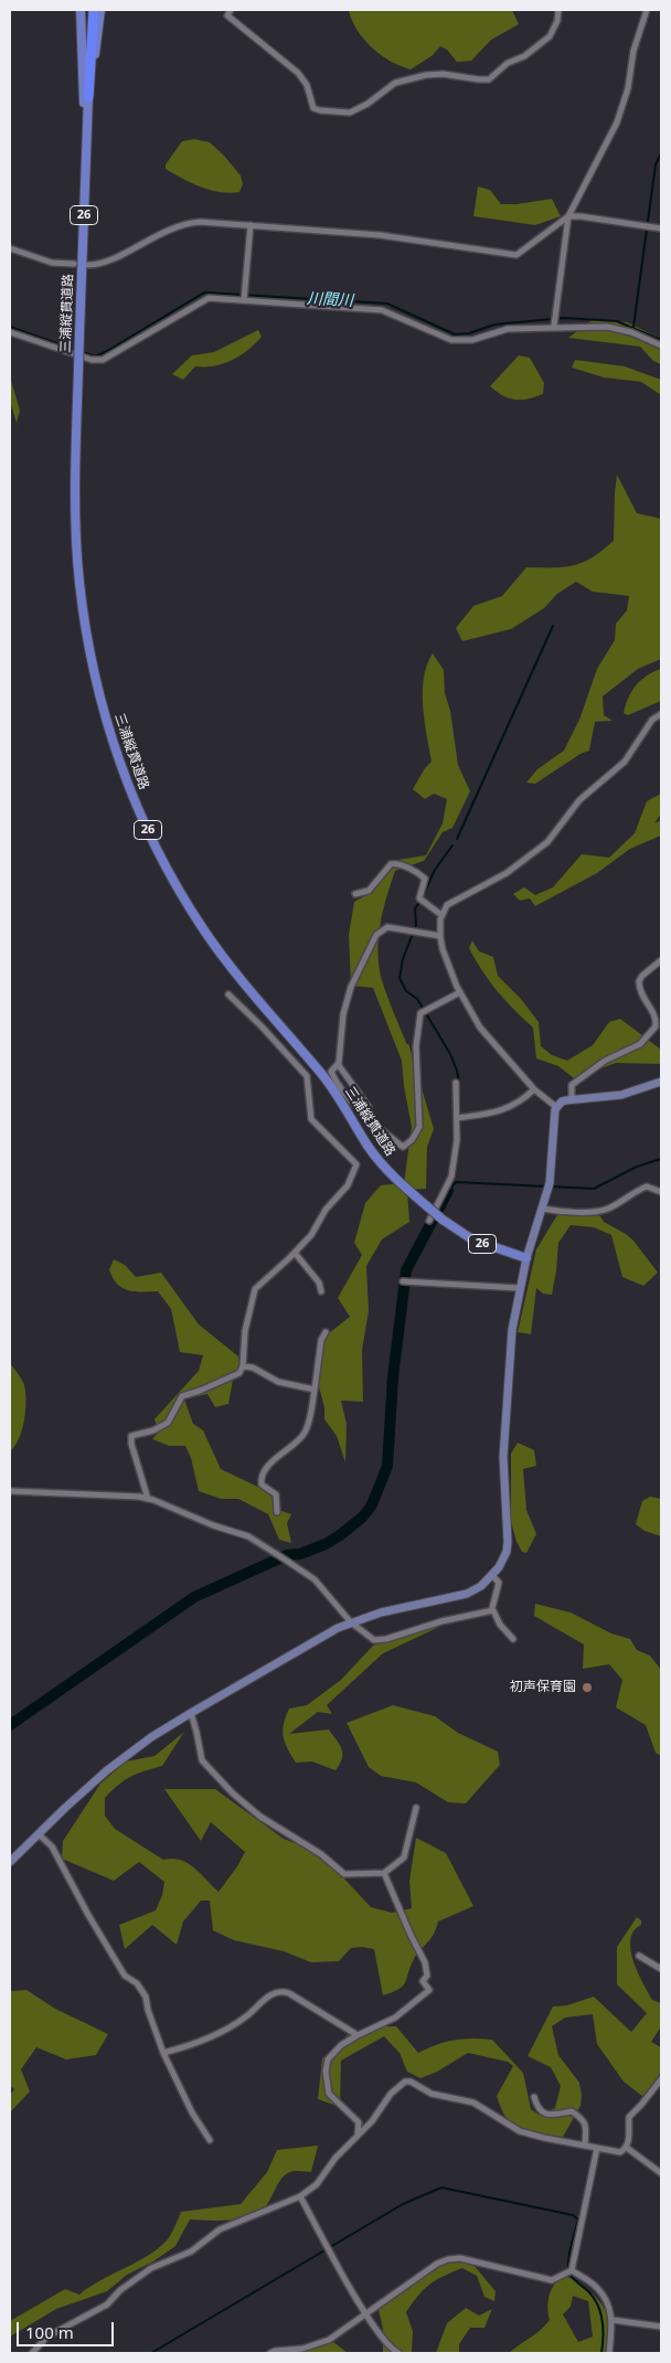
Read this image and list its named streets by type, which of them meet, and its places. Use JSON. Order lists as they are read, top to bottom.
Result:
{
  "streets": {
    "highway": ["26"],
    "main road": ["三浦縦貫道路"]
  },
  "crossings": [
    ["26", "三浦縦貫道路"]
  ],
  "water": ["川間川"],
  "places": ["初声保育園"],
  "scale_bar": "100 m"
}
